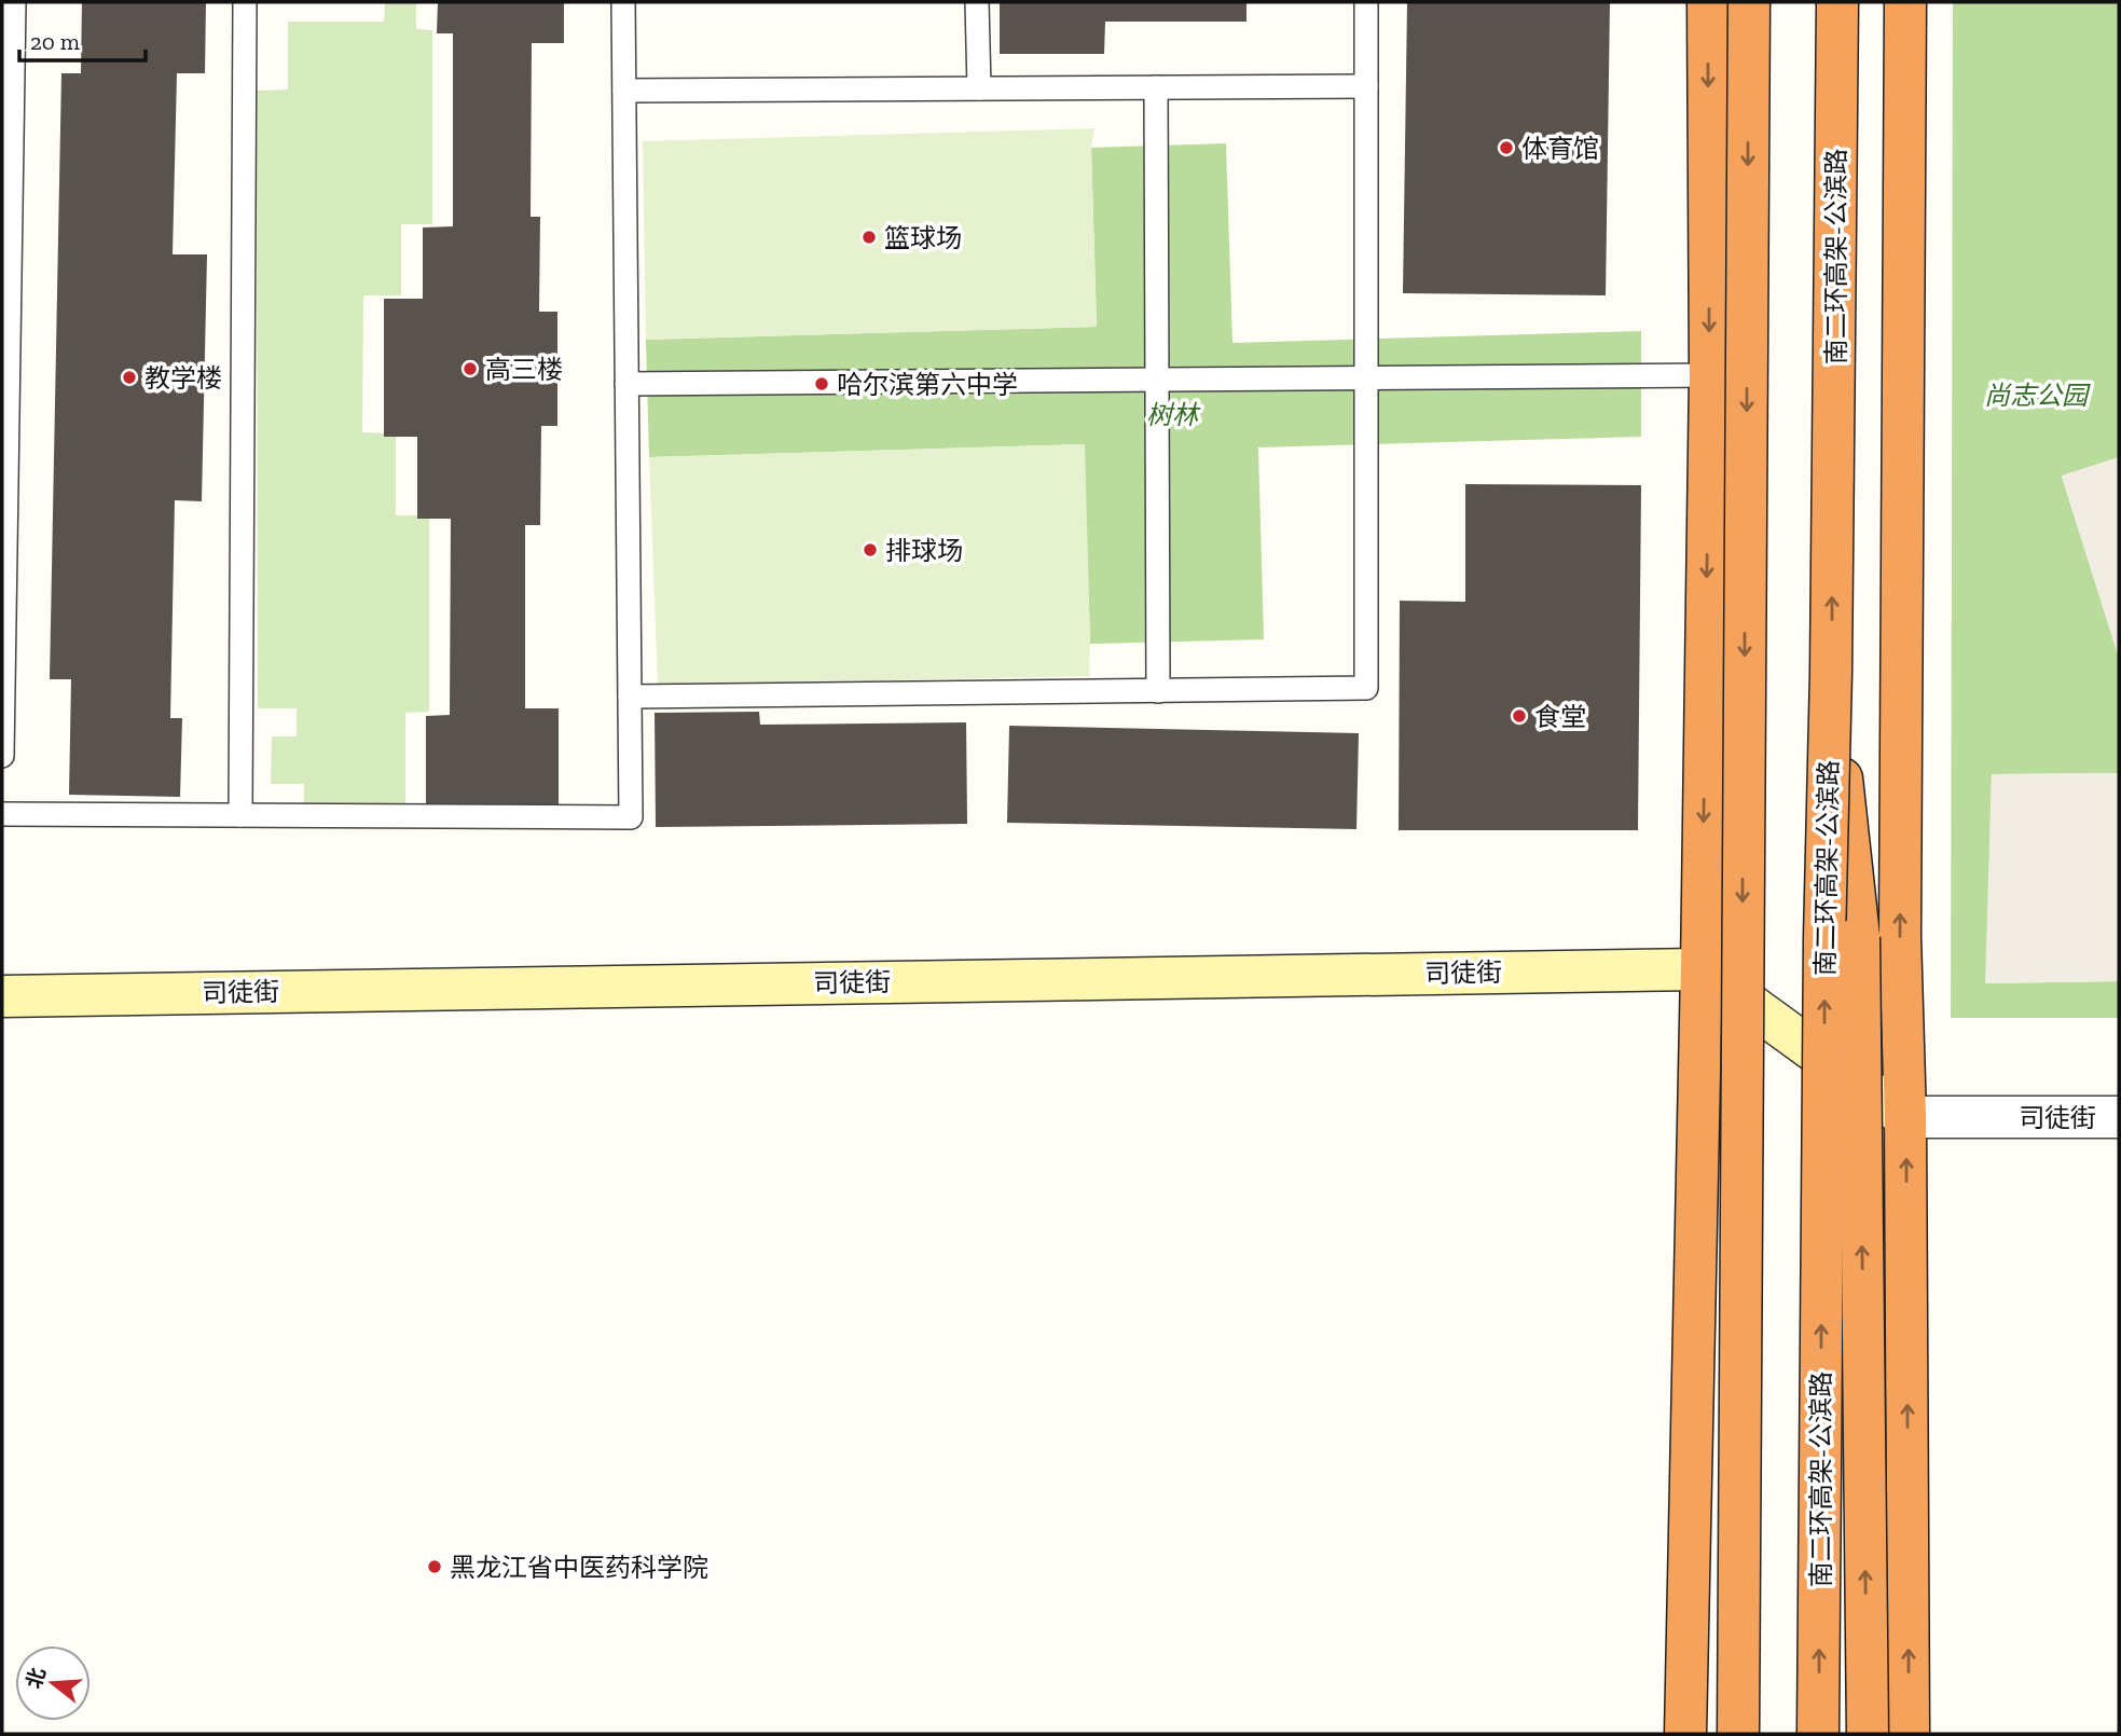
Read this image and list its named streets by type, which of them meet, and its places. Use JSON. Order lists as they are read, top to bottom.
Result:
{
  "streets": {
    "highway": ["南二环高架-公滨路"],
    "main road": ["司徒街"]
  },
  "parks": ["尚志公园", "树林"],
  "places": [
    "体育馆",
    "篮球场",
    "高三楼",
    "教学楼",
    "哈尔滨第六中学",
    "排球场",
    "食堂",
    "黑龙江省中医药科学院"
  ],
  "scale_bar": "20 m",
  "north": "left"
}
